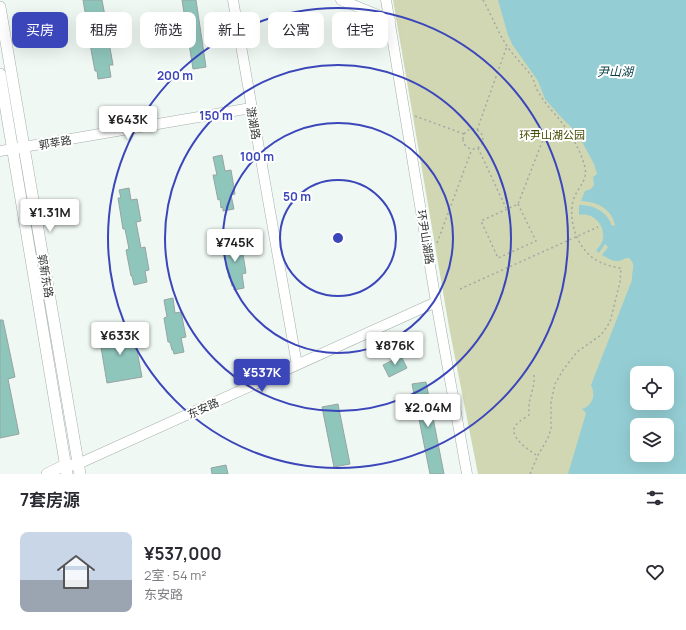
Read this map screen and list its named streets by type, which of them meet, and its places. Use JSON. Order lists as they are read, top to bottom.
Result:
{
  "streets": {
    "main road": ["郭新东路", "东安路"],
    "street": ["游湖路", "郭莘路", "环尹山湖路"]
  },
  "crossings": [
    ["游湖路", "郭莘路"],
    ["游湖路", "东安路"],
    ["郭莘路", "郭新东路"],
    ["环尹山湖路", "东安路"],
    ["郭新东路", "东安路"]
  ],
  "water": ["尹山湖"],
  "parks": ["环尹山湖公园"],
  "page": {
    "chip": [
      "买房",
      "租房",
      "筛选",
      "新上",
      "公寓",
      "住宅"
    ],
    "price": [
      "¥643K",
      "¥1.31M",
      "¥745K",
      "¥633K",
      "¥876K",
      "¥537K",
      "¥2.04M"
    ],
    "heading": "7套房源",
    "list": [
      {
        "name": "¥537,000",
        "note": "2室 · 54 m² · 东安路"
      }
    ]
  },
  "rings": [
    "200 m",
    "150 m",
    "100 m",
    "50 m"
  ]
}
